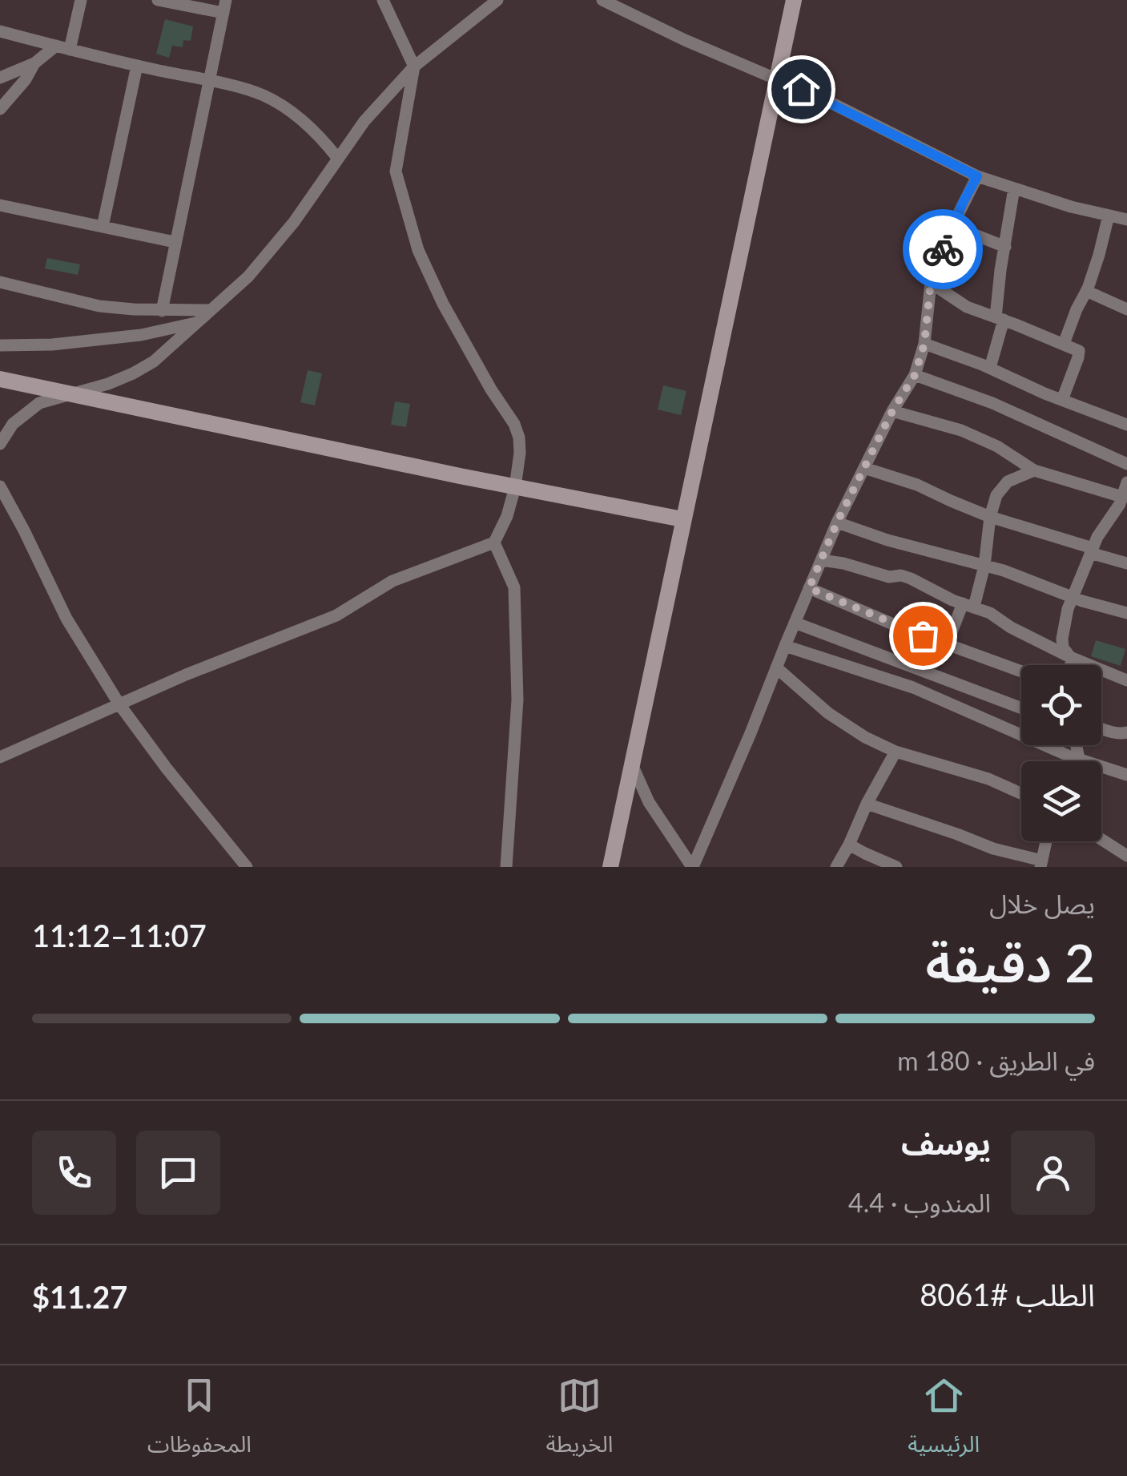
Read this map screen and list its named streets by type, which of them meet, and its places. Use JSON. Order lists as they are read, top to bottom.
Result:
{
  "page": {
    "heading": ["2 دقيقة", "يصل خلال", "11:07–11:12"],
    "panel": [
      "يوسف",
      "المندوب · 4.4",
      "الطلب #8061",
      "$11.27"
    ],
    "bar": "في الطريق · 180 m",
    "tabs": ["الرئيسية", "الخريطة", "المحفوظات"]
  }
}
